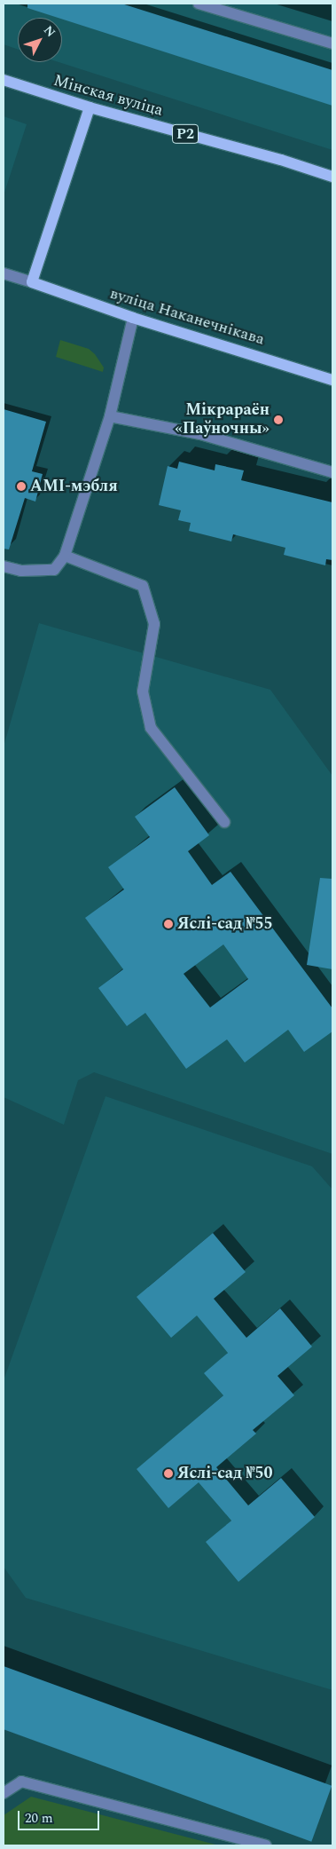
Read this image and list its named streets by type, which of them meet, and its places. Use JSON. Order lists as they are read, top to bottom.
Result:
{
  "streets": {
    "main road": ["Мінская вуліца", "Р2", "вуліца Наканечнікава"]
  },
  "places": [
    "Мікрараён «Паўночны»",
    "AMI-мэбля",
    "Яслі-сад №55",
    "Яслі-сад №50"
  ],
  "scale_bar": "20 m",
  "north": "top right"
}
